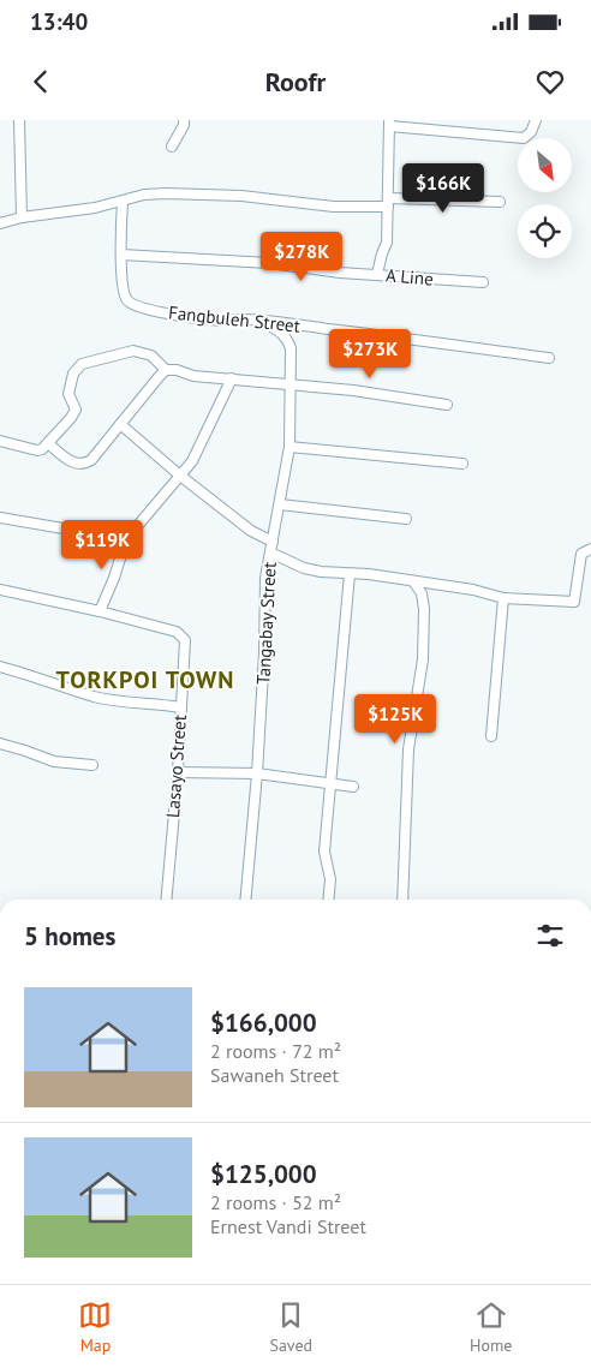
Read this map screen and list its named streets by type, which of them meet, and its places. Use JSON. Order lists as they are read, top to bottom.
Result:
{
  "streets": {
    "street": [
      "A Line",
      "Fangbuleh Street",
      "Tangabay Street",
      "Lasayo Street"
    ]
  },
  "crossings": [
    ["A Line", "Fangbuleh Street"],
    ["Fangbuleh Street", "Tangabay Street"]
  ],
  "districts": ["TORKPOI TOWN"],
  "north": "bottom right",
  "page": {
    "status": "13:40",
    "header": "Roofr",
    "price": [
      "$166K",
      "$278K",
      "$273K",
      "$119K",
      "$125K"
    ],
    "heading": "5 homes",
    "list": [
      {
        "name": "$166,000",
        "note": "2 rooms · 72 m² · Sawaneh Street"
      },
      {
        "name": "$125,000",
        "note": "2 rooms · 52 m² · Ernest Vandi Street"
      }
    ],
    "tabs": ["Map", "Saved", "Home"]
  }
}
